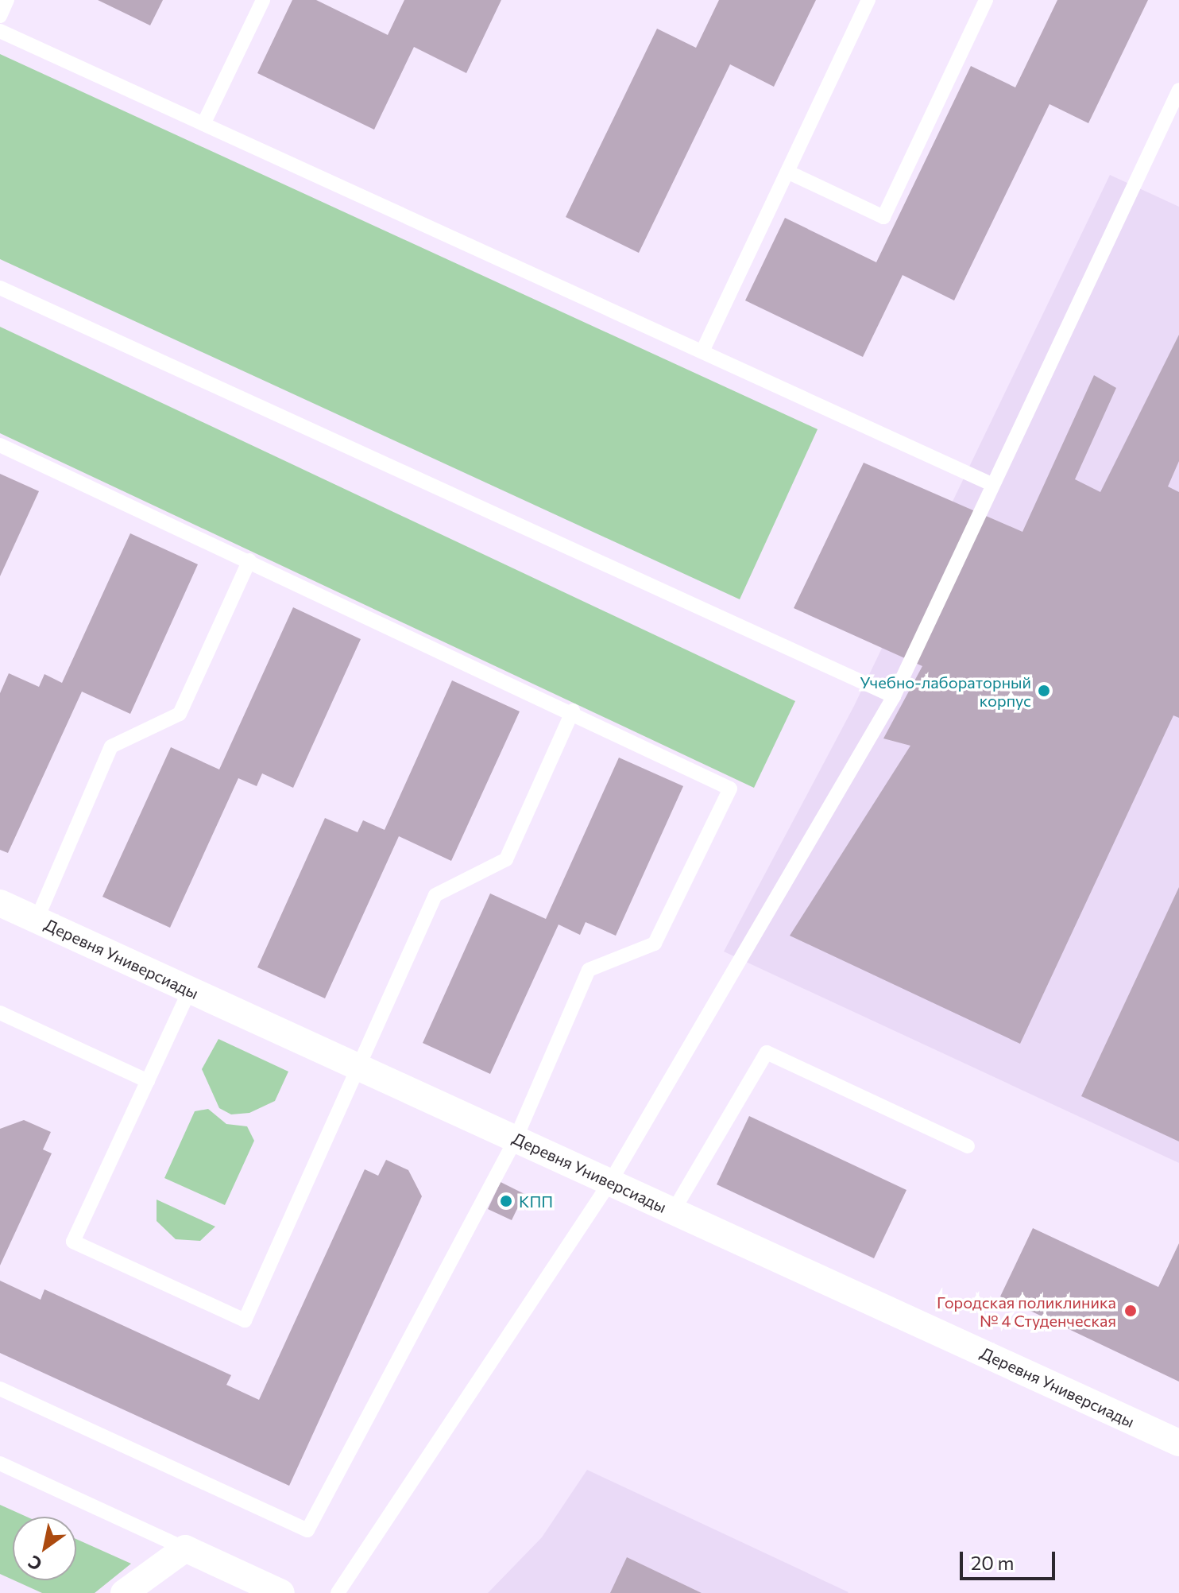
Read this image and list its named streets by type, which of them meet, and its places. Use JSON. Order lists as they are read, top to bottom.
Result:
{
  "streets": {
    "street": ["Деревня Универсиады"]
  },
  "places": ["Учебно-лабораторный корпус", "КПП", "Городская поликлиника № 4 Студенческая"],
  "scale_bar": "20 m",
  "north": "bottom left"
}
